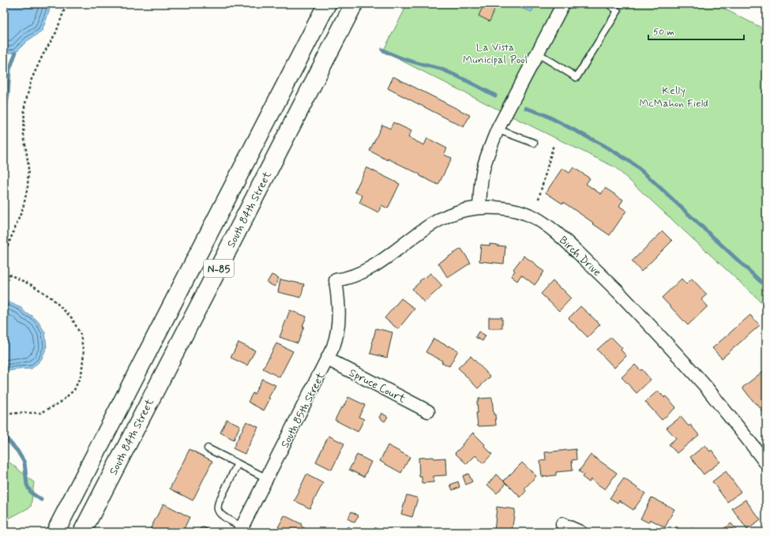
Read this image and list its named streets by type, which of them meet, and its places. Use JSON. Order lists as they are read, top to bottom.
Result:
{
  "streets": {
    "main road": ["South 84th Street", "N-85"],
    "street": ["Birch Drive", "Spruce Court", "South 85th Street"]
  },
  "crossings": [
    ["Birch Drive", "South 85th Street"],
    ["Spruce Court", "South 85th Street"]
  ],
  "parks": ["La Vista Municipal Pool", "Kelly McMahon Field"],
  "scale_bar": "50 m"
}
